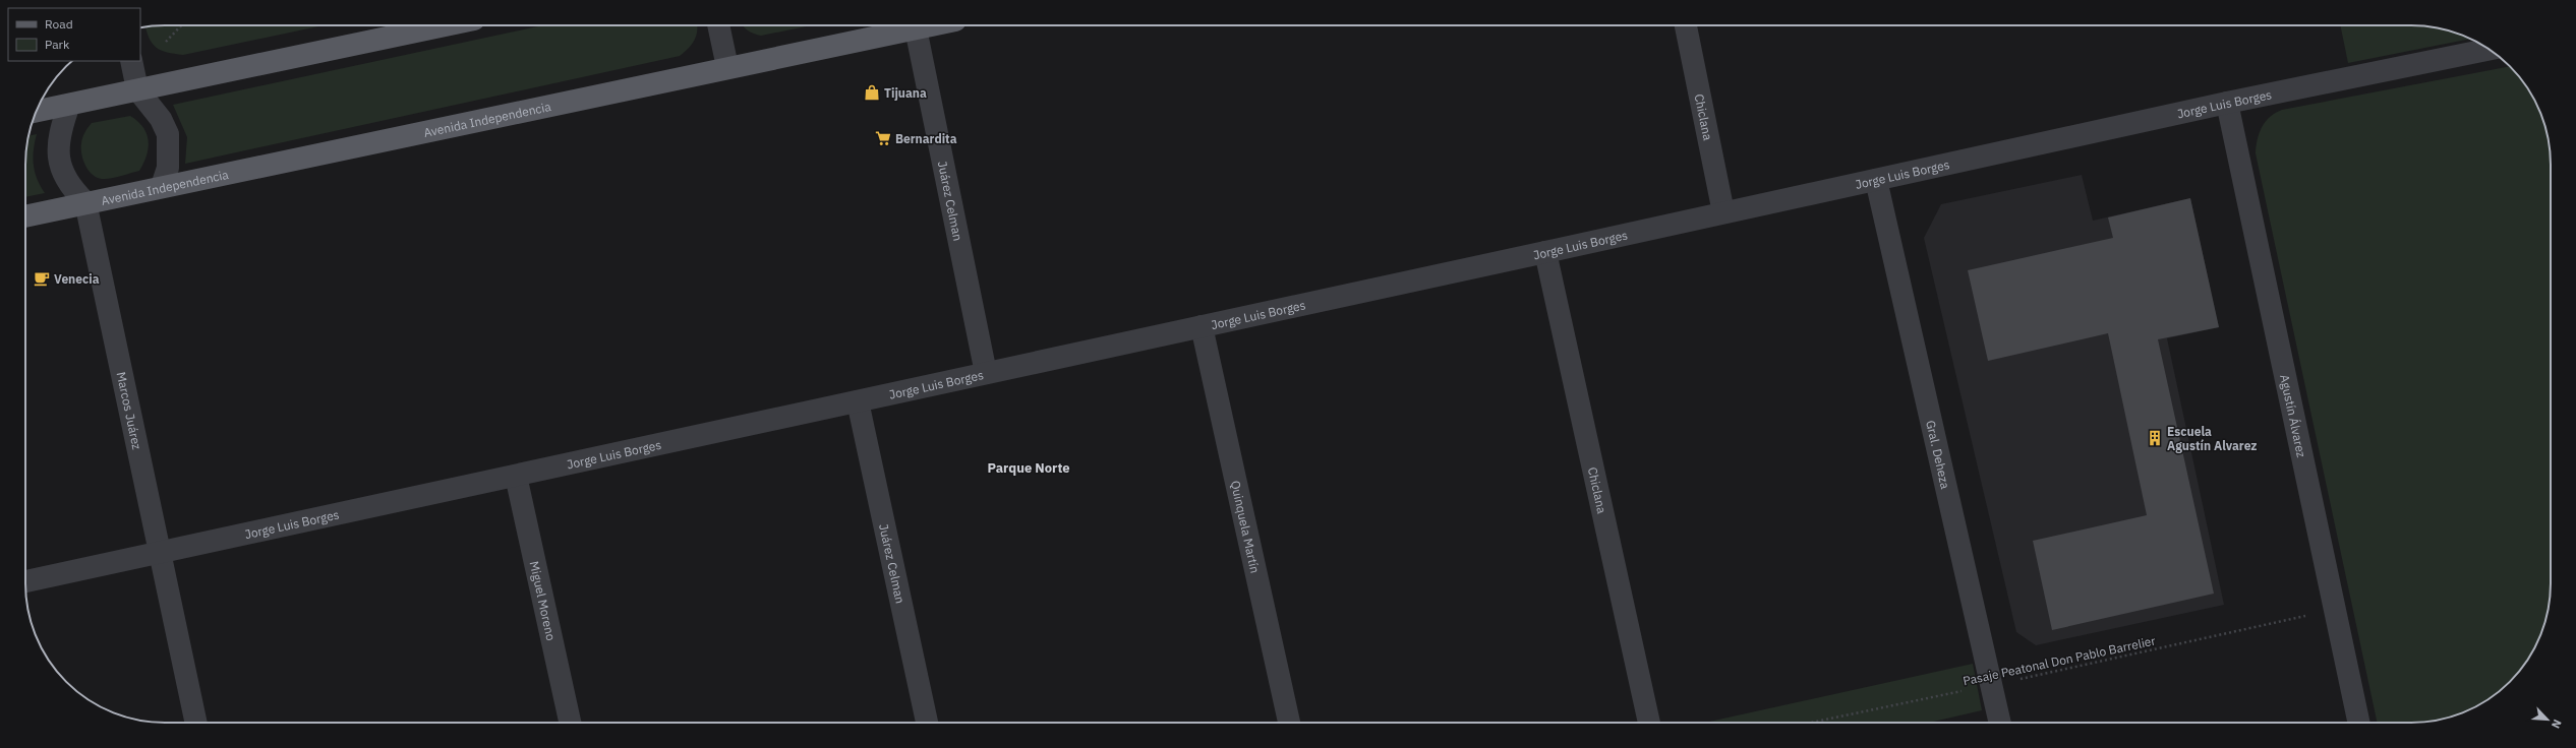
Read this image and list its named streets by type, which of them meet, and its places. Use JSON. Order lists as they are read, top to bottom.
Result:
{
  "streets": {
    "main road": ["Avenida Independencia"],
    "street": [
      "Jorge Luis Borges",
      "Chiclana",
      "Juárez Celman",
      "Marcos Juárez",
      "Agustín Álvarez",
      "Gral. Deheza",
      "Quinquela Martín",
      "Miguel Moreno"
    ],
    "path": ["Pasaje Peatonal Don Pablo Barrelier"]
  },
  "crossings": [
    ["Jorge Luis Borges", "Chiclana"],
    ["Jorge Luis Borges", "Juárez Celman"],
    ["Jorge Luis Borges", "Marcos Juárez"],
    ["Jorge Luis Borges", "Agustín Álvarez"],
    ["Jorge Luis Borges", "Gral. Deheza"],
    ["Jorge Luis Borges", "Quinquela Martín"],
    ["Jorge Luis Borges", "Miguel Moreno"],
    ["Avenida Independencia", "Juárez Celman"],
    ["Avenida Independencia", "Marcos Juárez"],
    ["Agustín Álvarez", "Pasaje Peatonal Don Pablo Barrelier"],
    ["Gral. Deheza", "Pasaje Peatonal Don Pablo Barrelier"]
  ],
  "districts": ["Parque Norte"],
  "places": {
    "shop": ["Tijuana"],
    "supermarket": ["Bernardita"],
    "cafe": ["Venecia"],
    "building": ["Escuela Agustín Alvarez"]
  },
  "legend": ["Road", "Park"],
  "north": "bottom right"
}
